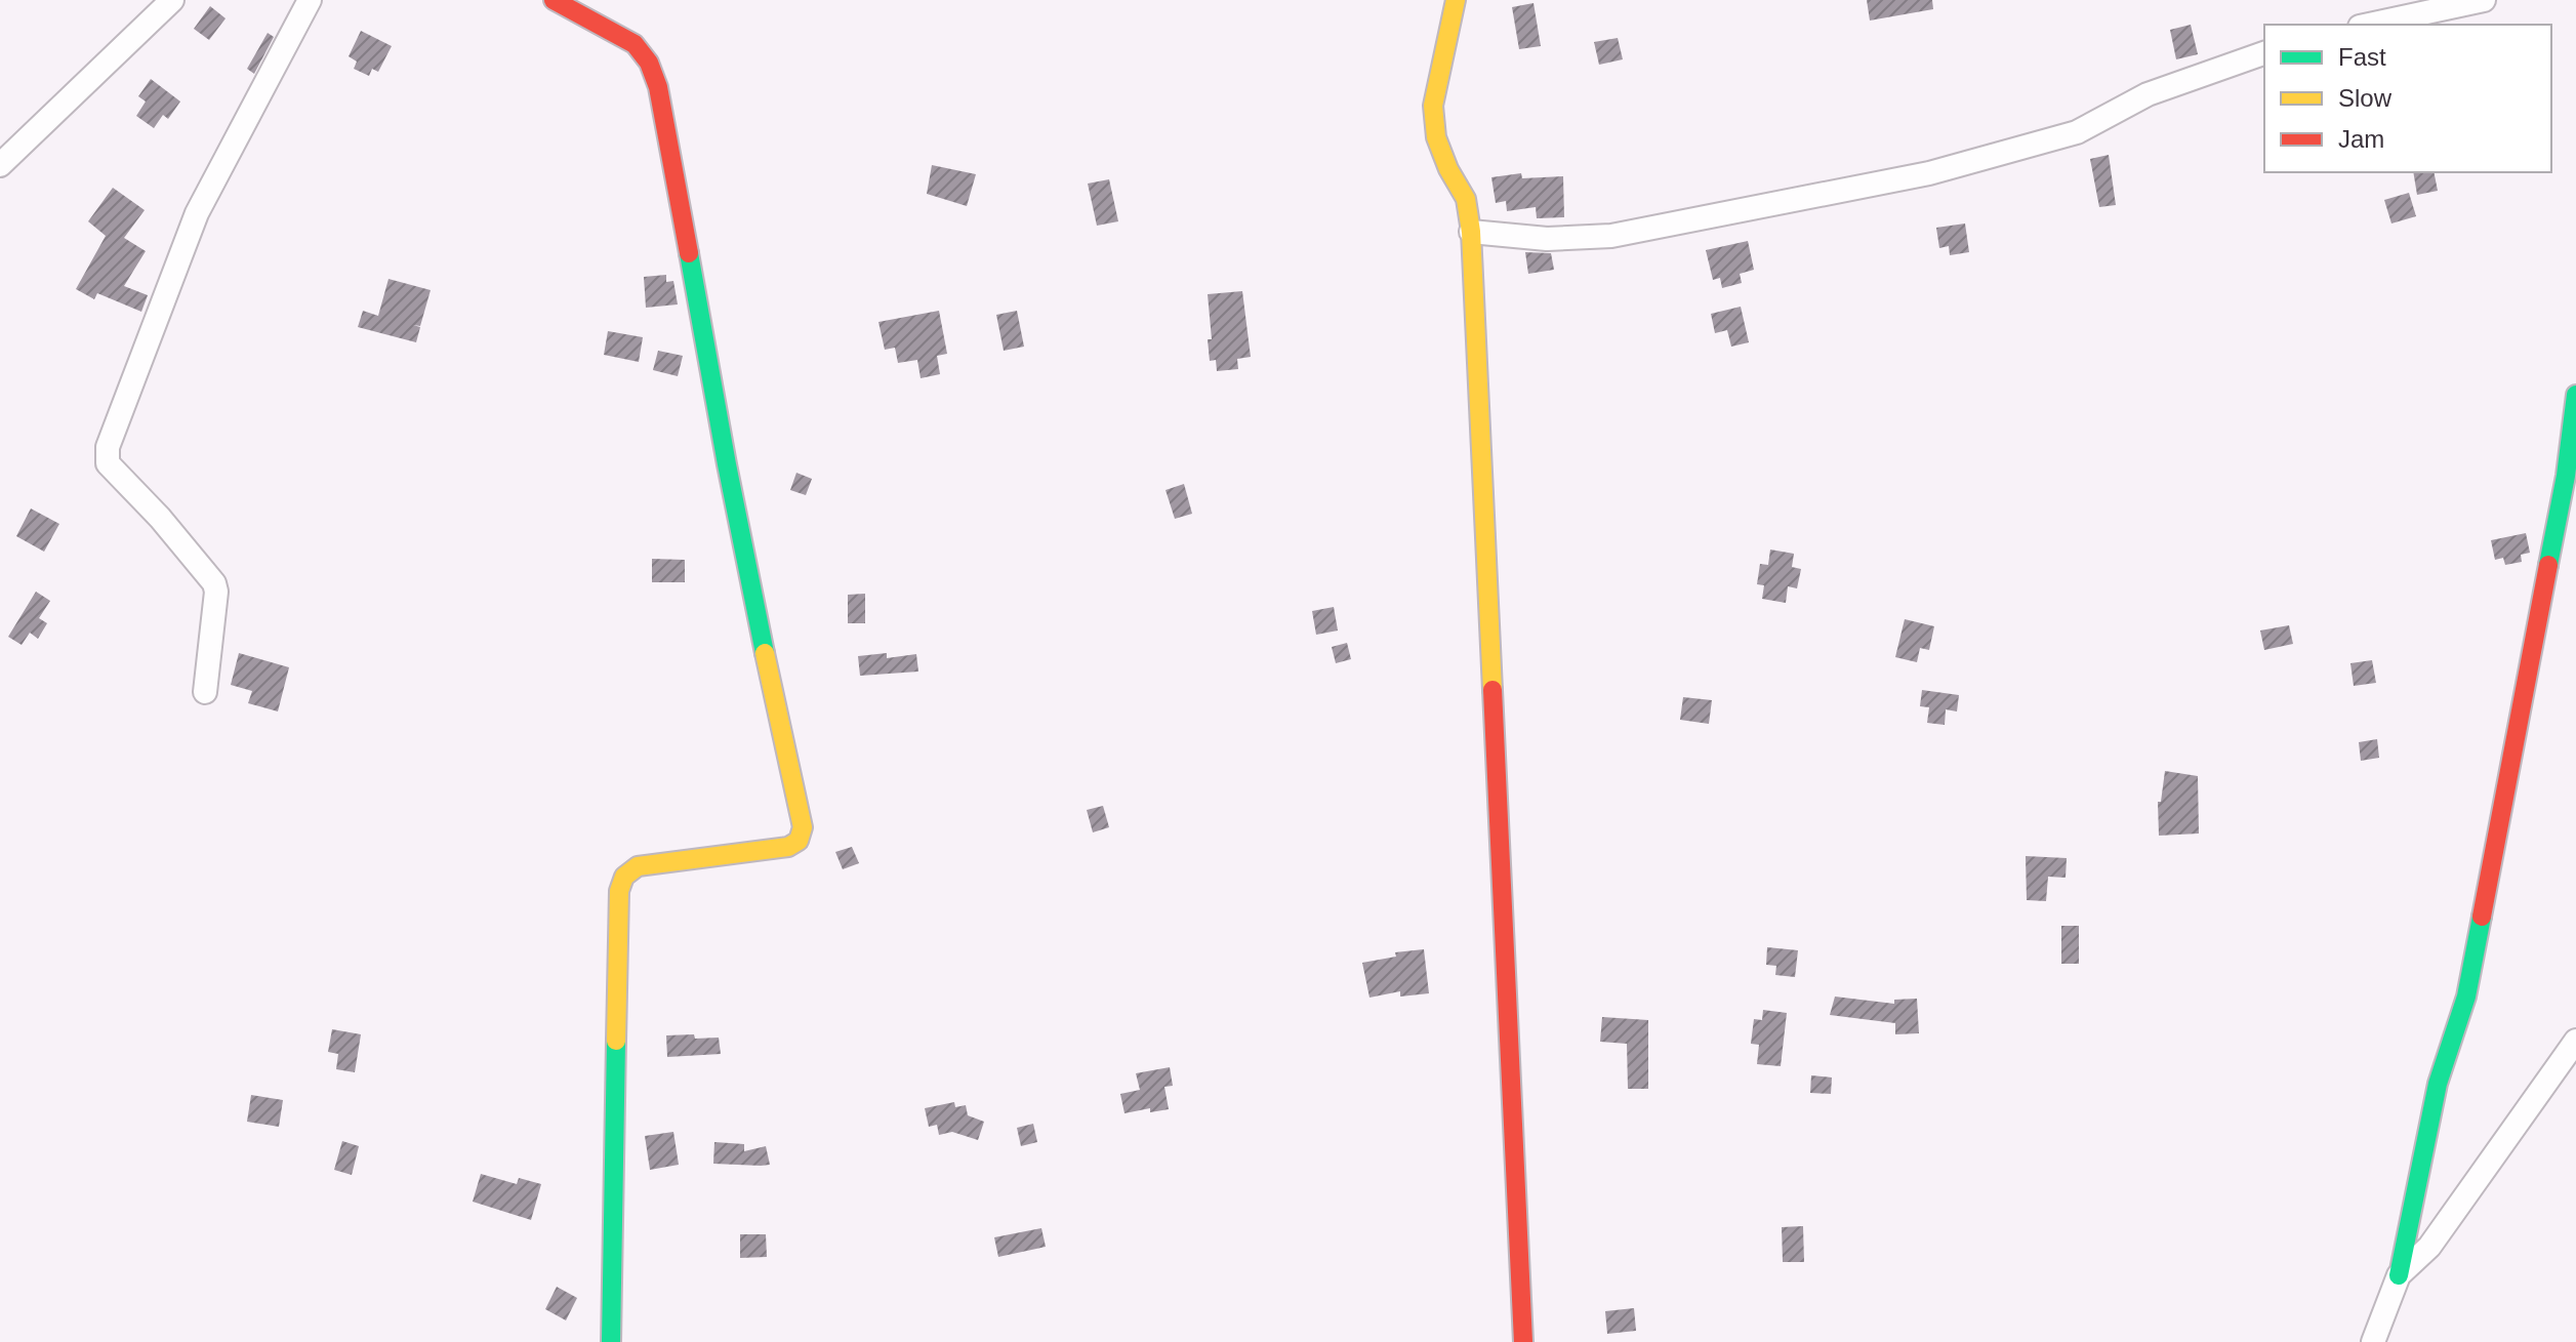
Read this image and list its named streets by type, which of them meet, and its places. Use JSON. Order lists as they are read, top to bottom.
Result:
{
  "legend": ["Fast", "Slow", "Jam"]
}
